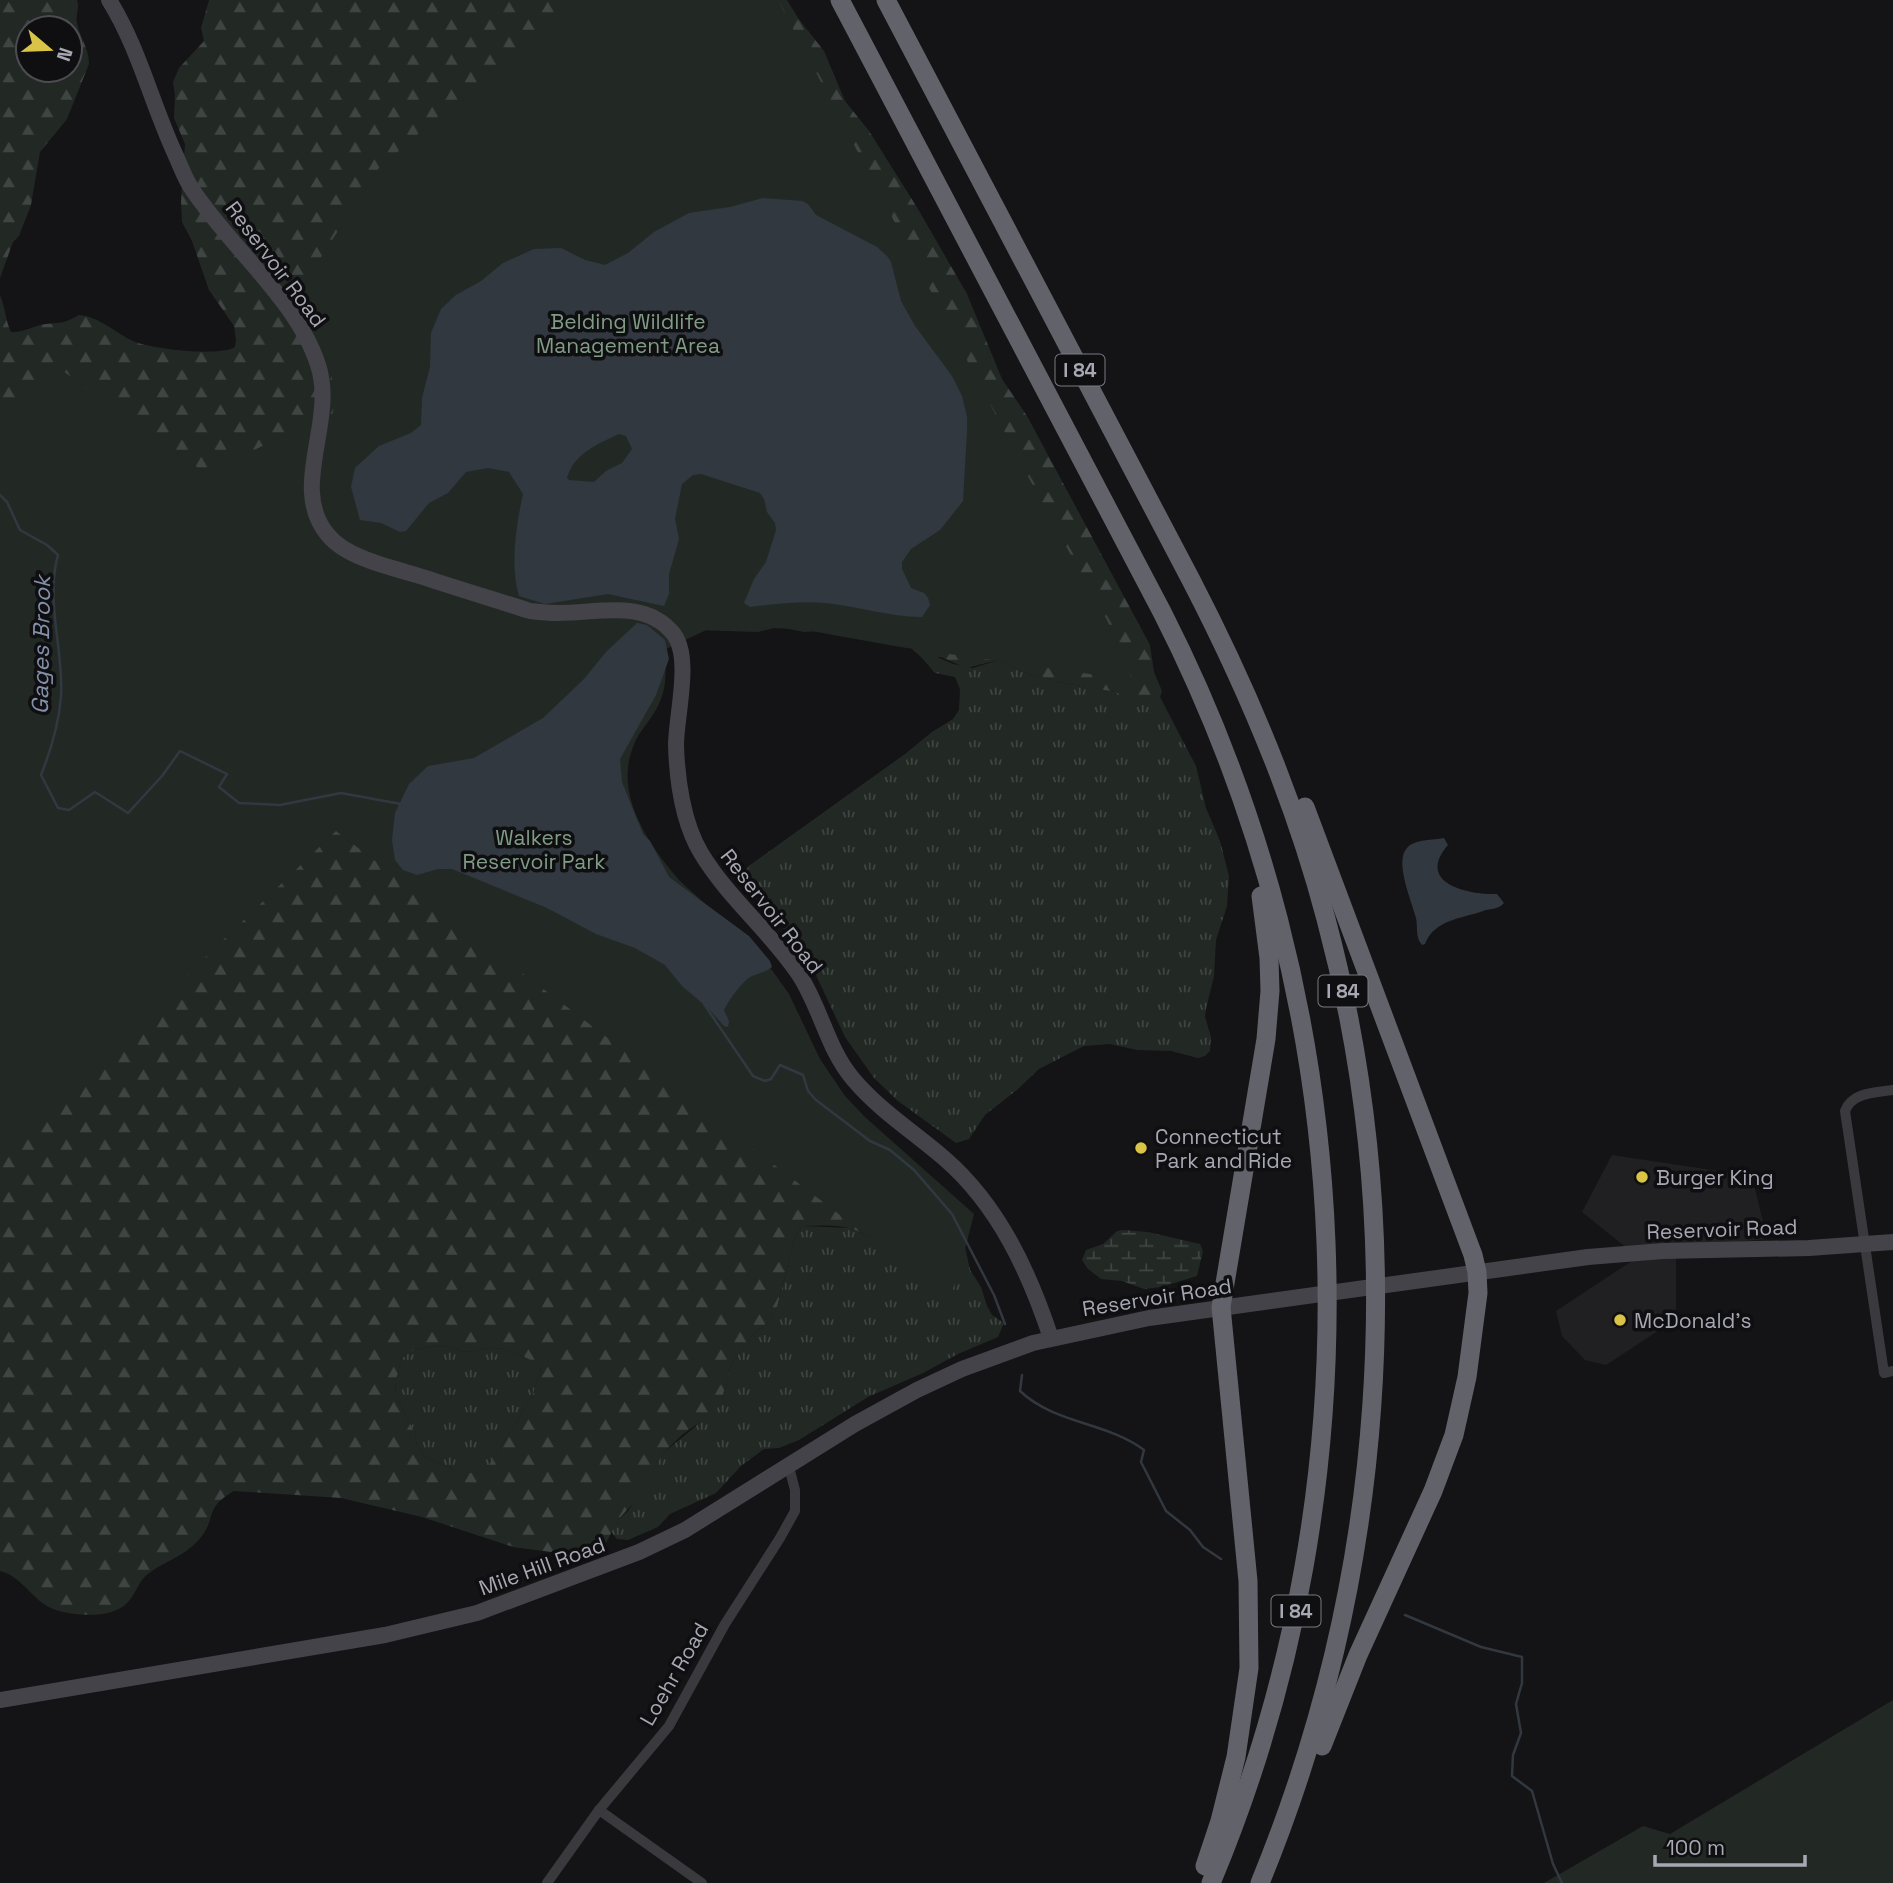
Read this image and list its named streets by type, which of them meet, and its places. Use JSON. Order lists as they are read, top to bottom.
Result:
{
  "streets": {
    "highway": ["I 84"],
    "main road": ["Reservoir Road", "Mile Hill Road"],
    "street": ["Loehr Road"]
  },
  "crossings": [
    ["Reservoir Road", "Mile Hill Road"],
    ["Mile Hill Road", "Loehr Road"]
  ],
  "water": ["Gages Brook"],
  "parks": ["Belding Wildlife Management Area", "Walkers Reservoir Park"],
  "places": ["Connecticut Park and Ride", "Burger King", "McDonald's"],
  "scale_bar": "100 m",
  "north": "right"
}
